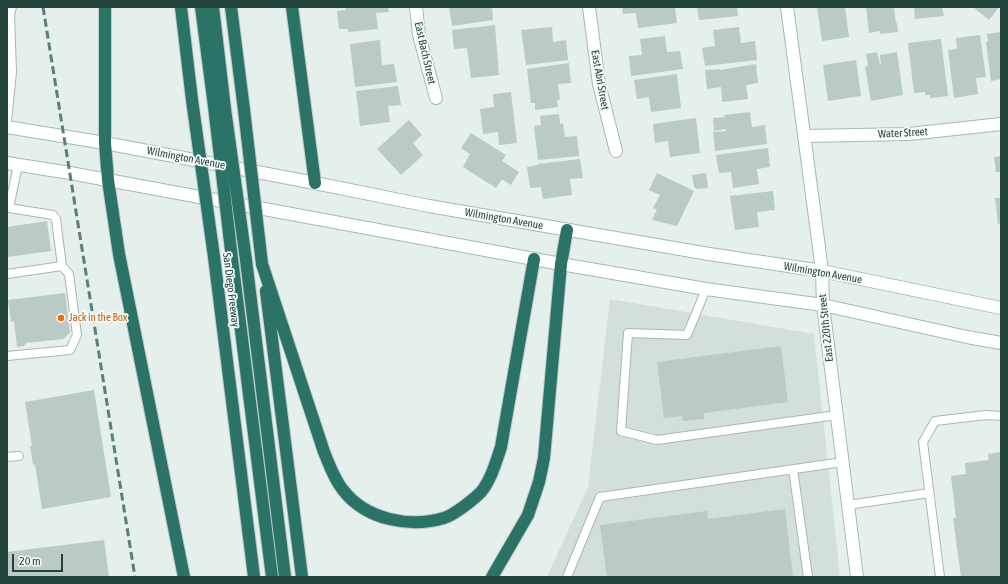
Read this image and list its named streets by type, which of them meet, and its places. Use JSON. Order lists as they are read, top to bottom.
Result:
{
  "streets": {
    "highway": ["San Diego Freeway"],
    "main road": [
      "East Bach Street",
      "East Abri Street",
      "Water Street",
      "Wilmington Avenue",
      "East 220th Street"
    ]
  },
  "crossings": [
    ["Water Street", "East 220th Street"],
    ["Wilmington Avenue", "East 220th Street"]
  ],
  "places": ["Jack in the Box"],
  "scale_bar": "20 m"
}
